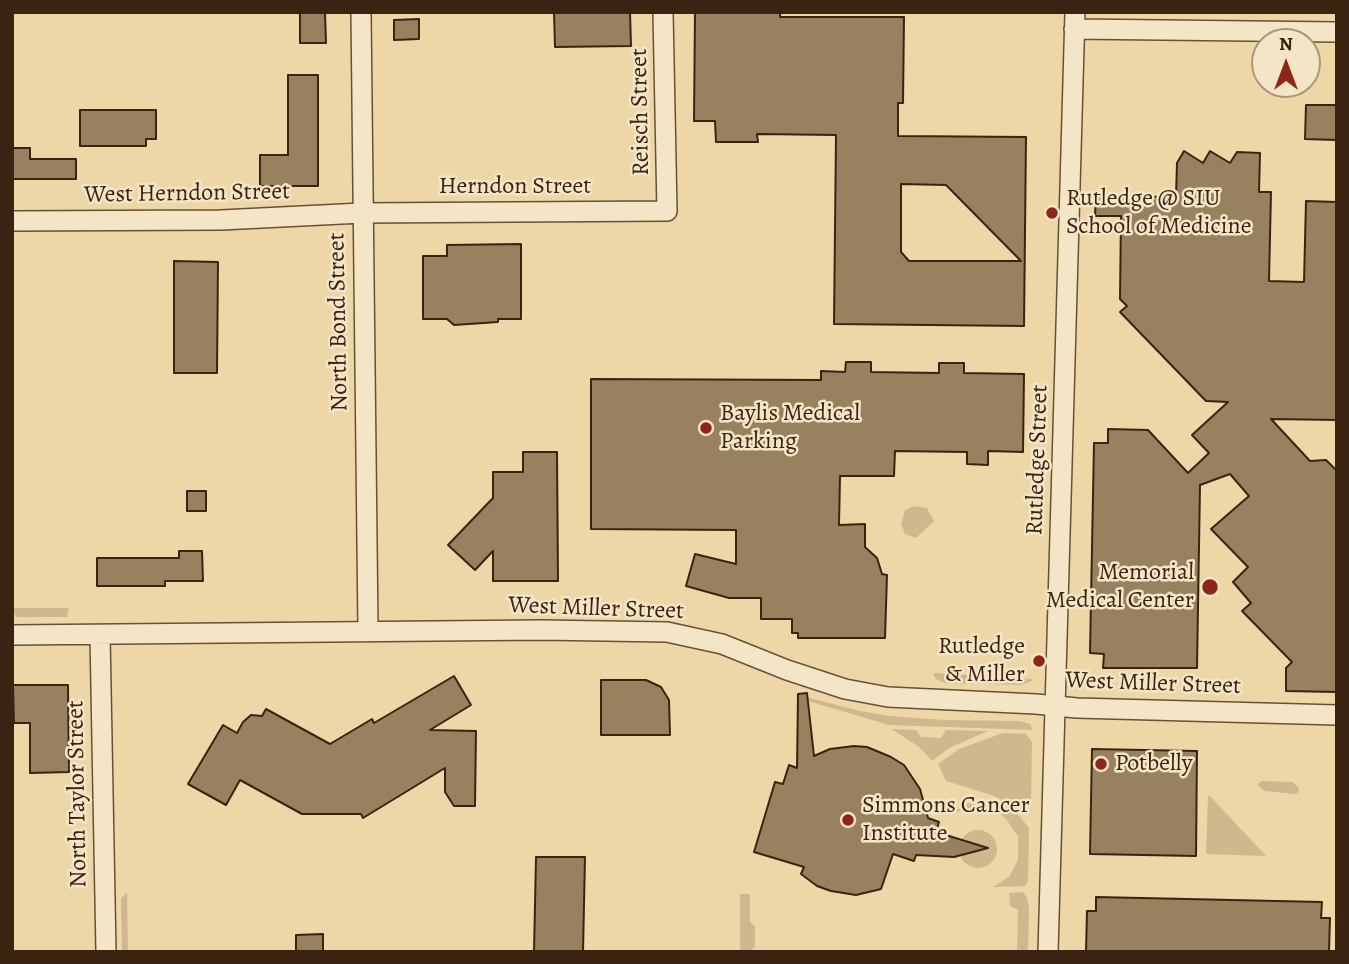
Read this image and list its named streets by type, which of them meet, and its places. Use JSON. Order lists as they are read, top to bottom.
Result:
{
  "streets": {
    "street": [
      "Reisch Street",
      "Herndon Street",
      "West Herndon Street",
      "North Bond Street",
      "Rutledge Street",
      "West Miller Street",
      "North Taylor Street"
    ]
  },
  "crossings": [
    ["Reisch Street", "Herndon Street"],
    ["Herndon Street", "West Herndon Street"],
    ["Herndon Street", "North Bond Street"],
    ["West Herndon Street", "North Bond Street"],
    ["North Bond Street", "West Miller Street"],
    ["Rutledge Street", "West Miller Street"],
    ["West Miller Street", "North Taylor Street"]
  ],
  "places": [
    "Rutledge @ SIU School of Medicine",
    "Baylis Medical Parking",
    "Memorial Medical Center",
    "Rutledge & Miller",
    "Potbelly",
    "Simmons Cancer Institute"
  ],
  "north": "top"
}
